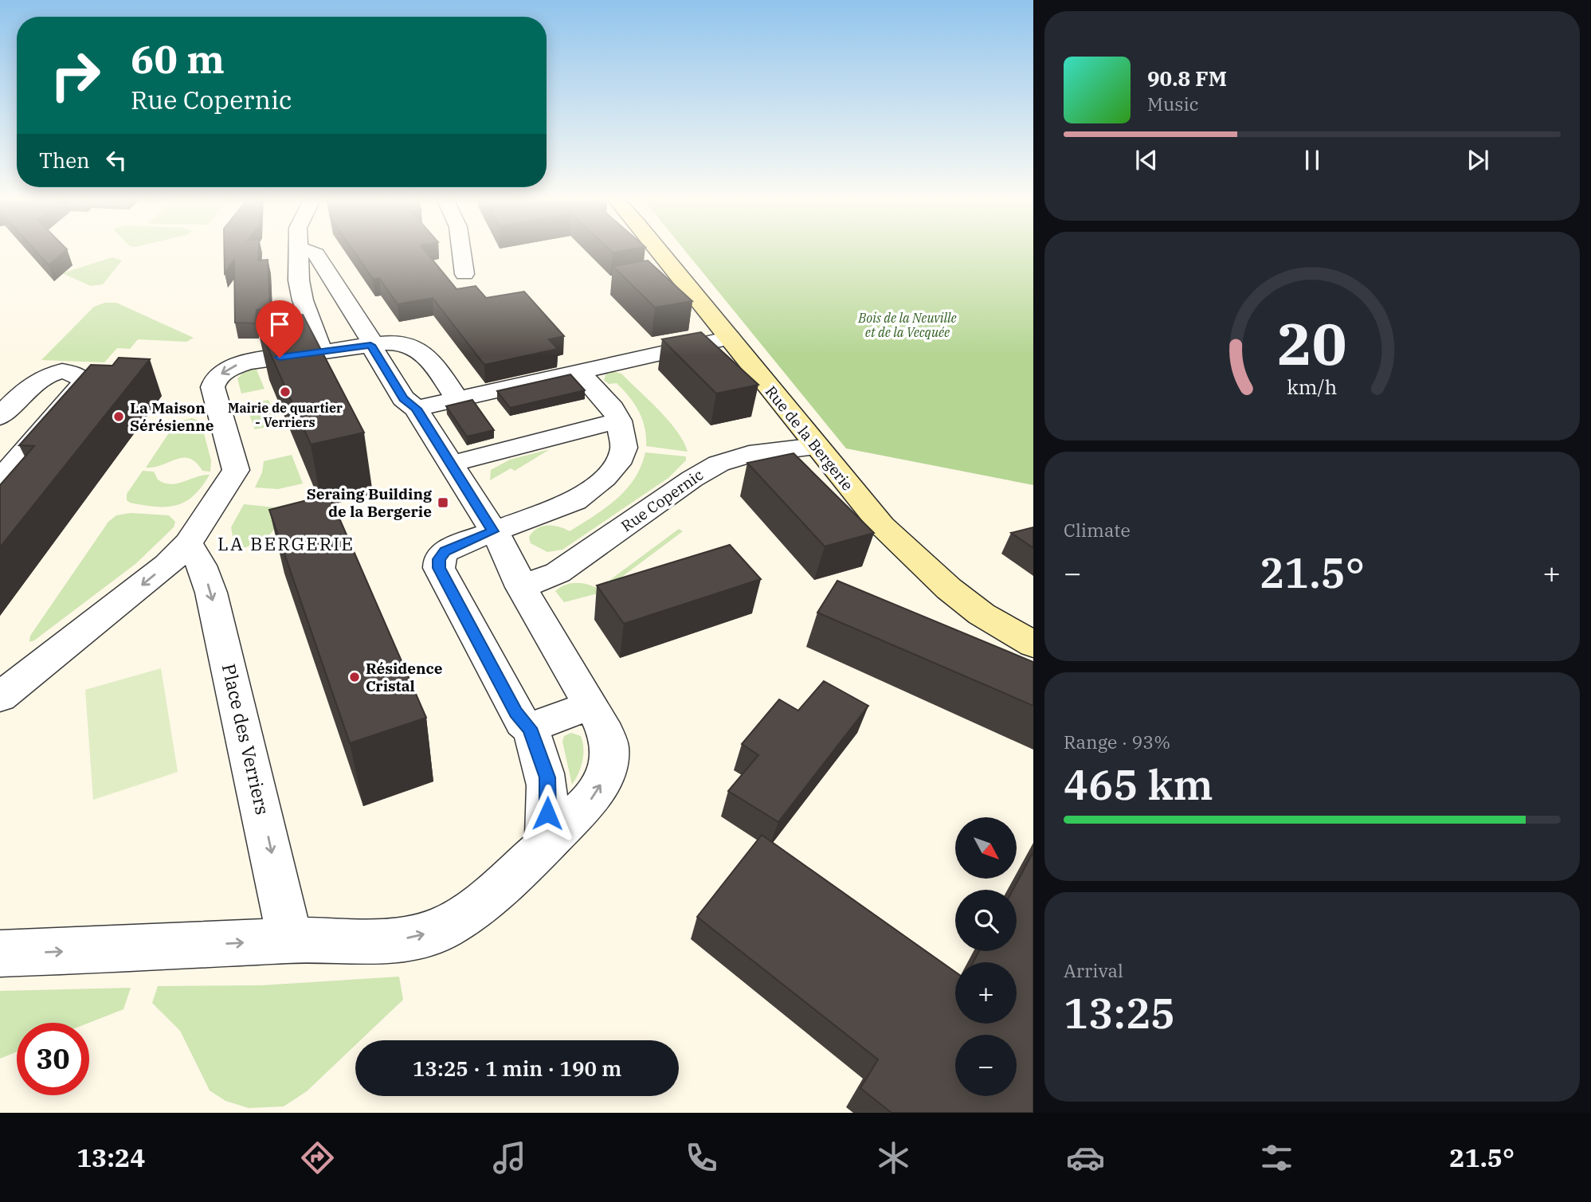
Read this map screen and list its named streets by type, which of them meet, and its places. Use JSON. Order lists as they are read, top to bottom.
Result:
{
  "streets": {
    "street": ["Rue de la Bergerie", "Rue Copernic", "Place des Verriers"]
  },
  "crossings": [
    ["Rue de la Bergerie", "Rue Copernic"]
  ],
  "districts": ["LA BERGERIE"],
  "parks": ["Bois de la Neuville et de la Vecquée"],
  "places": {
    "other": ["Mairie de quartier - Verriers", "La Maison Sérésienne", "Résidence Cristal"],
    "transit": ["Seraing Building de la Bergerie"]
  },
  "north": "bottom right",
  "page": {
    "turn": ["60 m", "Rue Copernic"],
    "song": ["90.8 FM", "Music"],
    "then": "Then",
    "tile": [
      "Climate",
      ["Range · 93%", "465 km"],
      ["Arrival", "13:25"]
    ],
    "heat": ["−", "21.5°", "+"],
    "map_buttons": ["+", "−"],
    "limit": "30",
    "trip": "13:25 · 1 min · 190 m",
    "tabs": ["13:24", "21.5°"],
    "gauge": ["20", "km/h"]
  }
}
